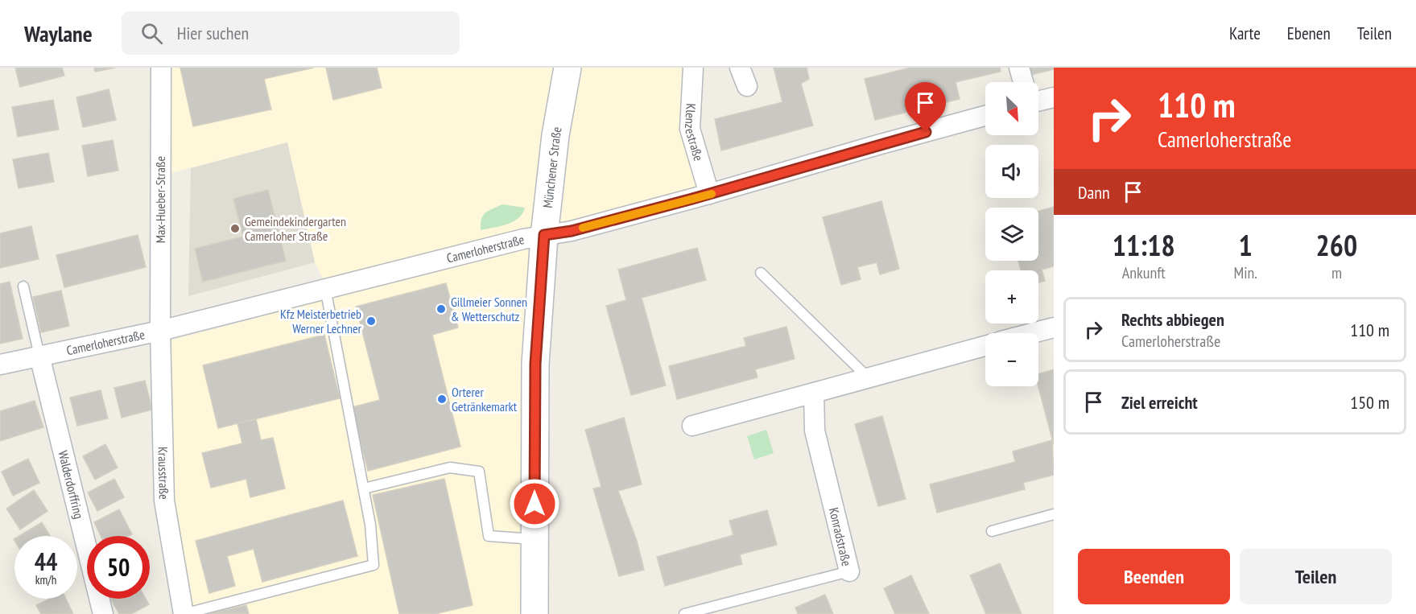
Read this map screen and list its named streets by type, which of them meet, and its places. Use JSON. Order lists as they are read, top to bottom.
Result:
{
  "streets": {
    "main road": ["Münchener Straße"],
    "street": [
      "Klenzestraße",
      "Max-Hueber-Straße",
      "Camerloherstraße",
      "Krausstraße",
      "Walderdorffring",
      "Konradstraße"
    ]
  },
  "crossings": [
    ["Klenzestraße", "Camerloherstraße"],
    ["Münchener Straße", "Camerloherstraße"],
    ["Max-Hueber-Straße", "Camerloherstraße"],
    ["Max-Hueber-Straße", "Krausstraße"],
    ["Camerloherstraße", "Krausstraße"],
    ["Camerloherstraße", "Walderdorffring"]
  ],
  "places": [
    "Gemeindekindergarten Camerloher Straße",
    "Gillmeier Sonnen & Wetterschutz",
    "Kfz Meisterbetrieb Werner Lechner",
    "Orterer Getränkemarkt"
  ],
  "north": "bottom right",
  "page": {
    "header": "Waylane",
    "search": "Hier suchen",
    "nav": ["Karte", "Ebenen", "Teilen"],
    "turn": ["110 m", "Camerloherstraße"],
    "map_buttons": ["+", "−"],
    "then": "Dann",
    "eta": [
      "11:18",
      "Ankunft",
      "1",
      "Min.",
      "260",
      "m"
    ],
    "list": [
      {
        "name": "Rechts abbiegen",
        "note": "Camerloherstraße",
        "value": "110 m"
      },
      {
        "name": "Ziel erreicht",
        "value": "150 m"
      }
    ],
    "speed": "44 km/h",
    "limit": "50",
    "buttons": ["Beenden", "Teilen"]
  }
}
